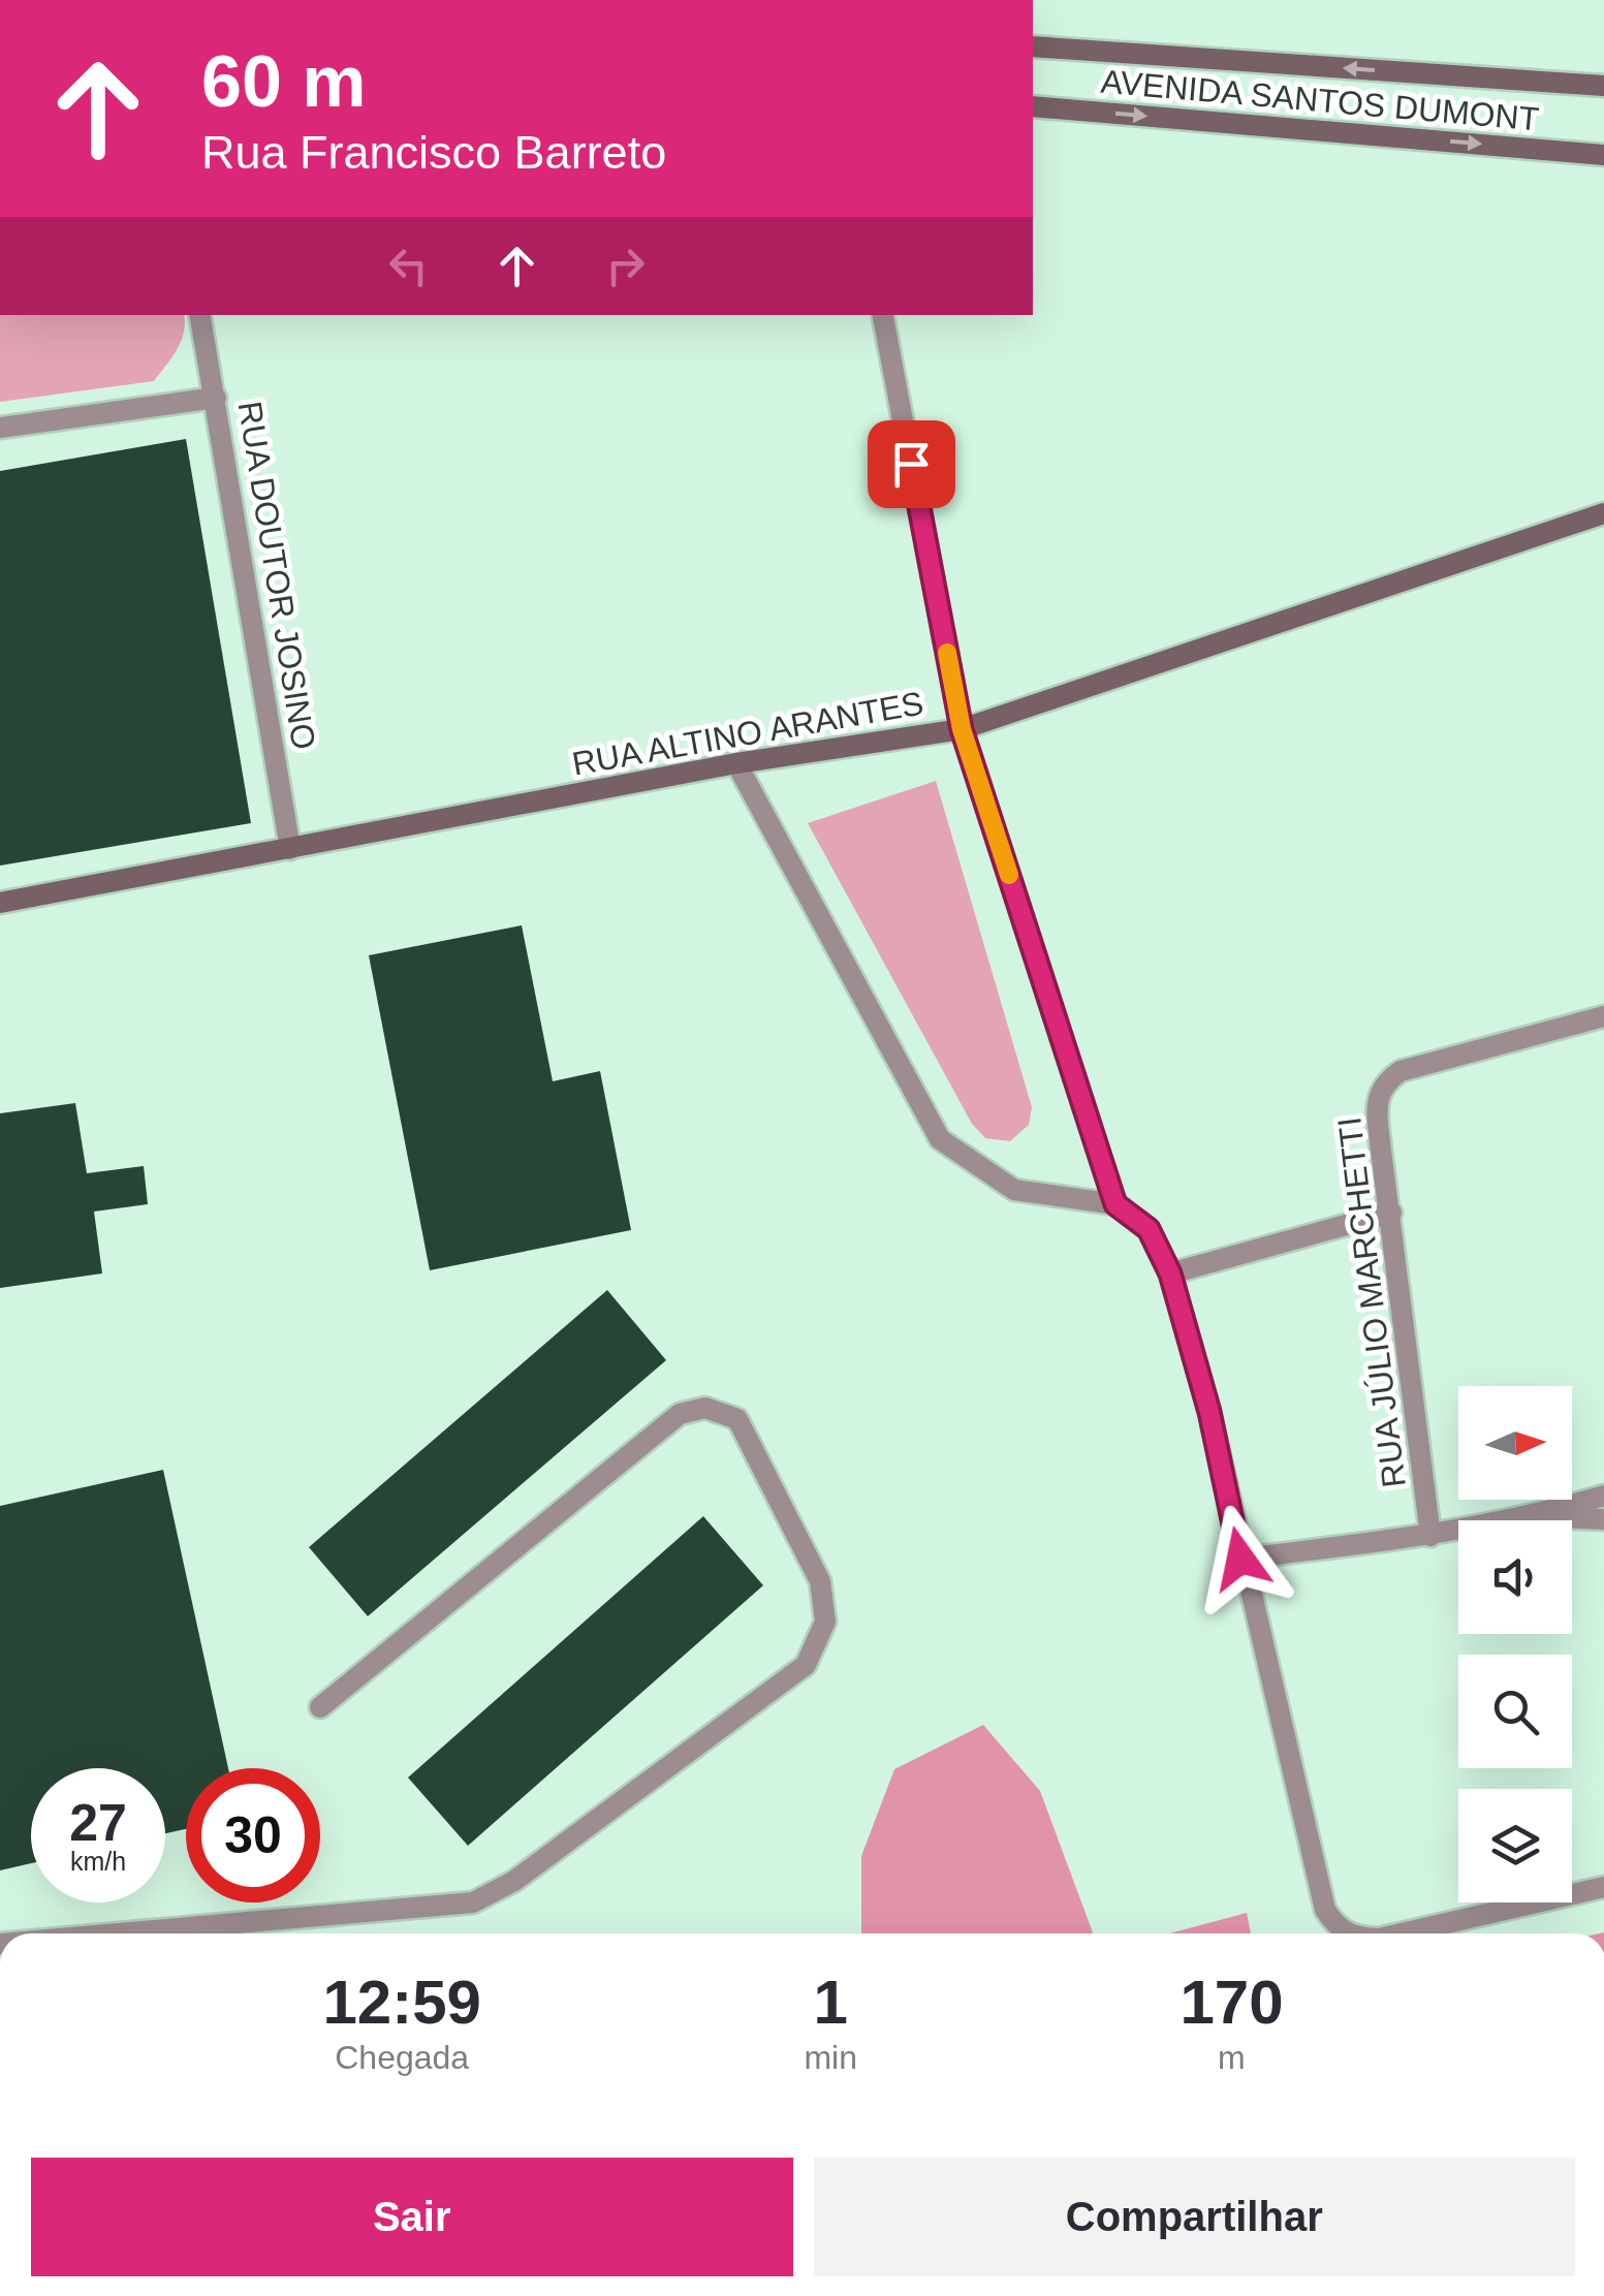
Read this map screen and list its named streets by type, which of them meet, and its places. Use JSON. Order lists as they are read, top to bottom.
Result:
{
  "streets": {
    "street": [
      "AVENIDA SANTOS DUMONT",
      "RUA DOUTOR JOSINO",
      "RUA ALTINO ARANTES",
      "RUA JÚLIO MARCHETTI"
    ]
  },
  "crossings": [
    ["RUA DOUTOR JOSINO", "RUA ALTINO ARANTES"]
  ],
  "north": "right",
  "page": {
    "turn": ["60 m", "Rua Francisco Barreto"],
    "speed": "27 km/h",
    "limit": "30",
    "eta": [
      "12:59",
      "Chegada",
      "1",
      "min",
      "170",
      "m"
    ],
    "buttons": ["Sair", "Compartilhar"]
  }
}
